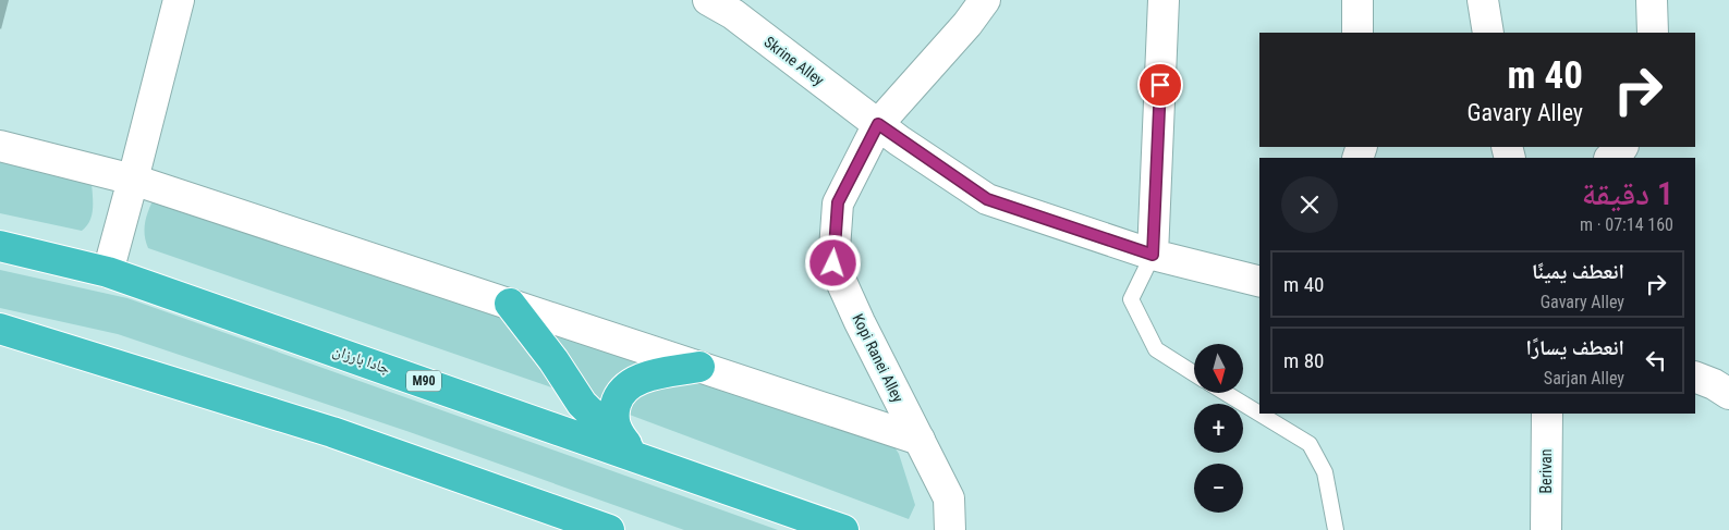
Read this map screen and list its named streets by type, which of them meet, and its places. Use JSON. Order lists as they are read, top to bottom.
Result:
{
  "streets": {
    "highway": ["جادا بارزان", "M90"],
    "street": ["Skrine Alley", "Kopi Ranei Alley", "Berivan"]
  },
  "crossings": [
    ["Skrine Alley", "Kopi Ranei Alley"]
  ],
  "north": "bottom",
  "page": {
    "turn": ["40 m", "Gavary Alley"],
    "heading": ["1 دقيقة", "160 m · 07:14"],
    "list": [
      {
        "name": "انعطف يمينًا",
        "note": "Gavary Alley",
        "value": "40 m"
      },
      {
        "name": "انعطف يسارًا",
        "note": "Sarjan Alley",
        "value": "80 m"
      }
    ],
    "map_buttons": ["+", "−"]
  }
}
